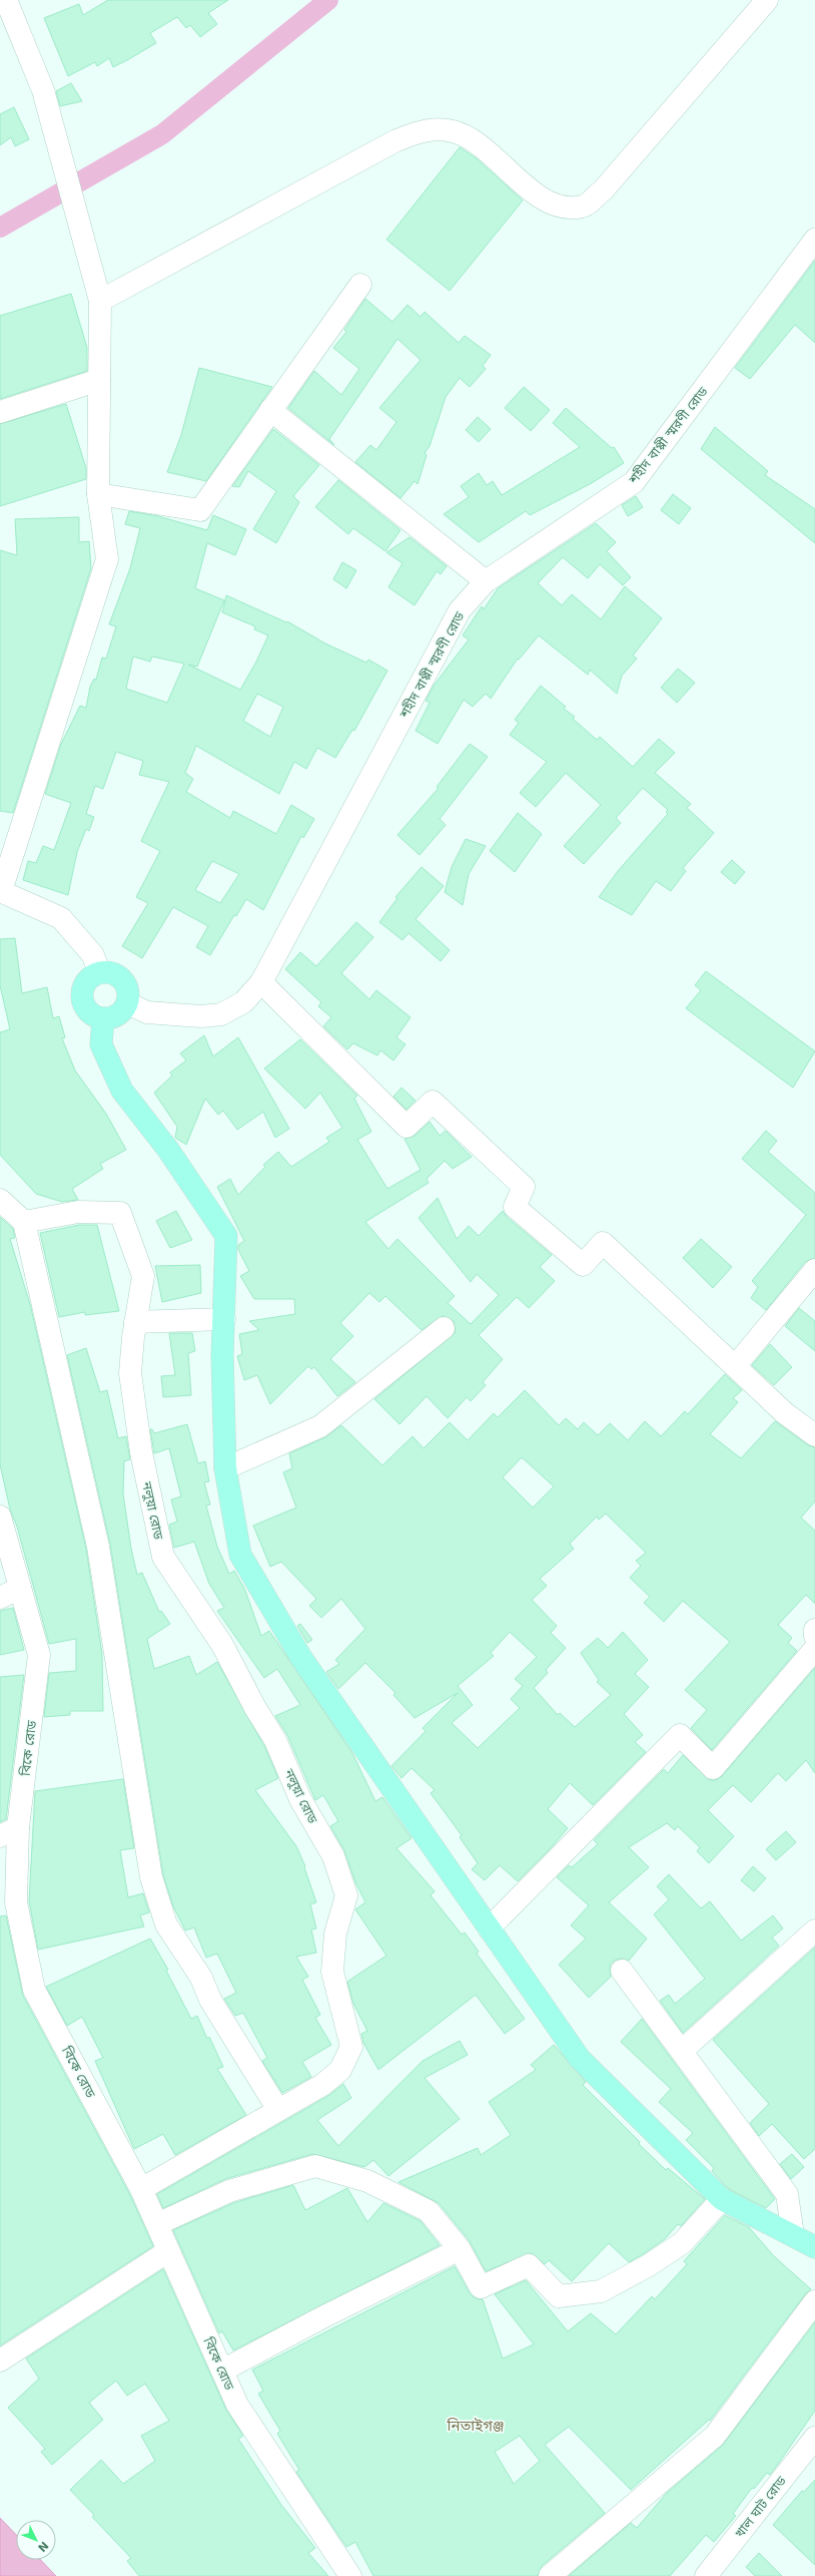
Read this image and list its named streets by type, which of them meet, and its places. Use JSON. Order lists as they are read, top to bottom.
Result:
{
  "streets": {
    "street": [
      "শহীদ বাপ্পী স্মরণী রোড",
      "নলুয়া রোড",
      "বিকে রোড",
      "খাল ঘাট রোড"
    ]
  },
  "districts": ["নিতাইগঞ্জ"],
  "north": "bottom right"
}
